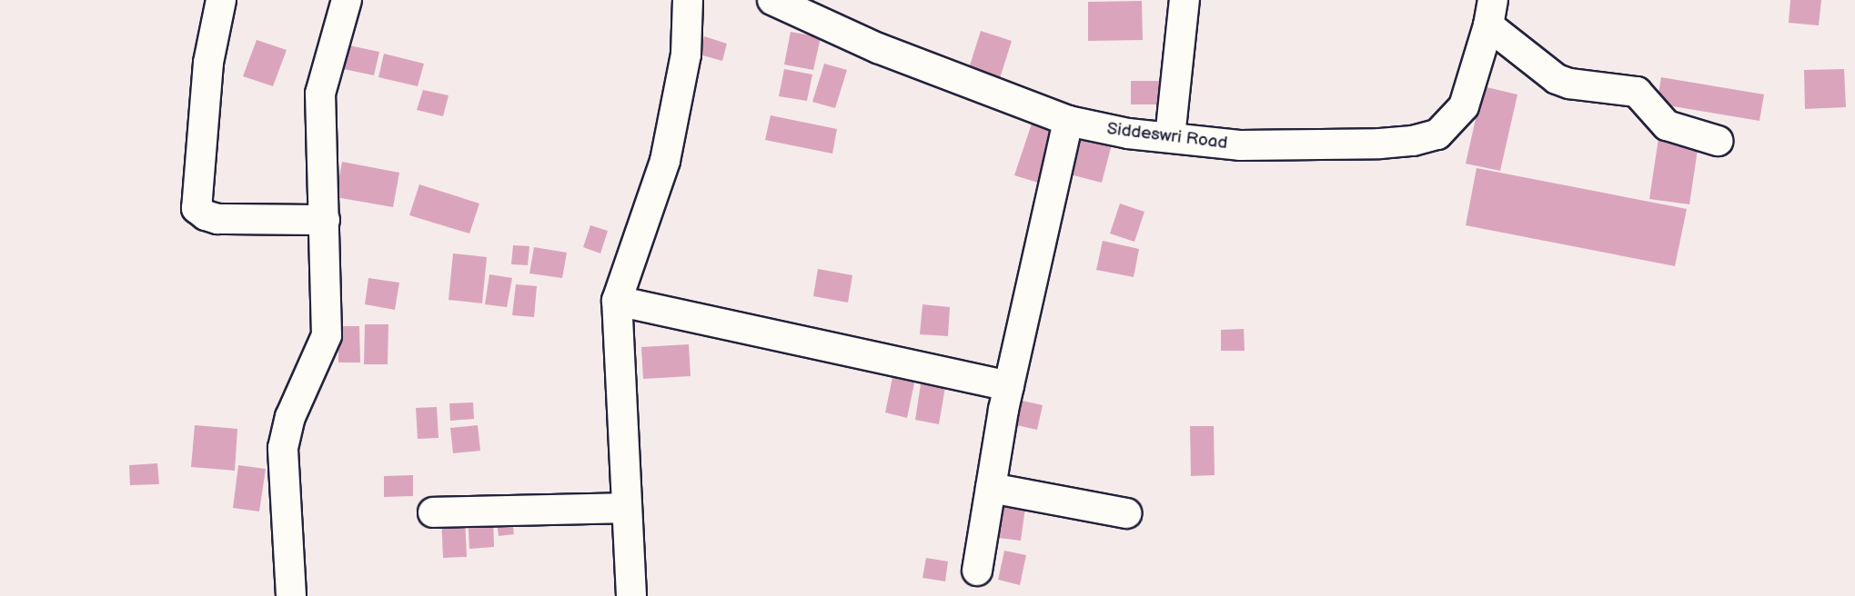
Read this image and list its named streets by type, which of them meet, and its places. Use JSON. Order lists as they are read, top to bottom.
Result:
{
  "streets": {
    "street": ["Siddeswri Road"]
  }
}
